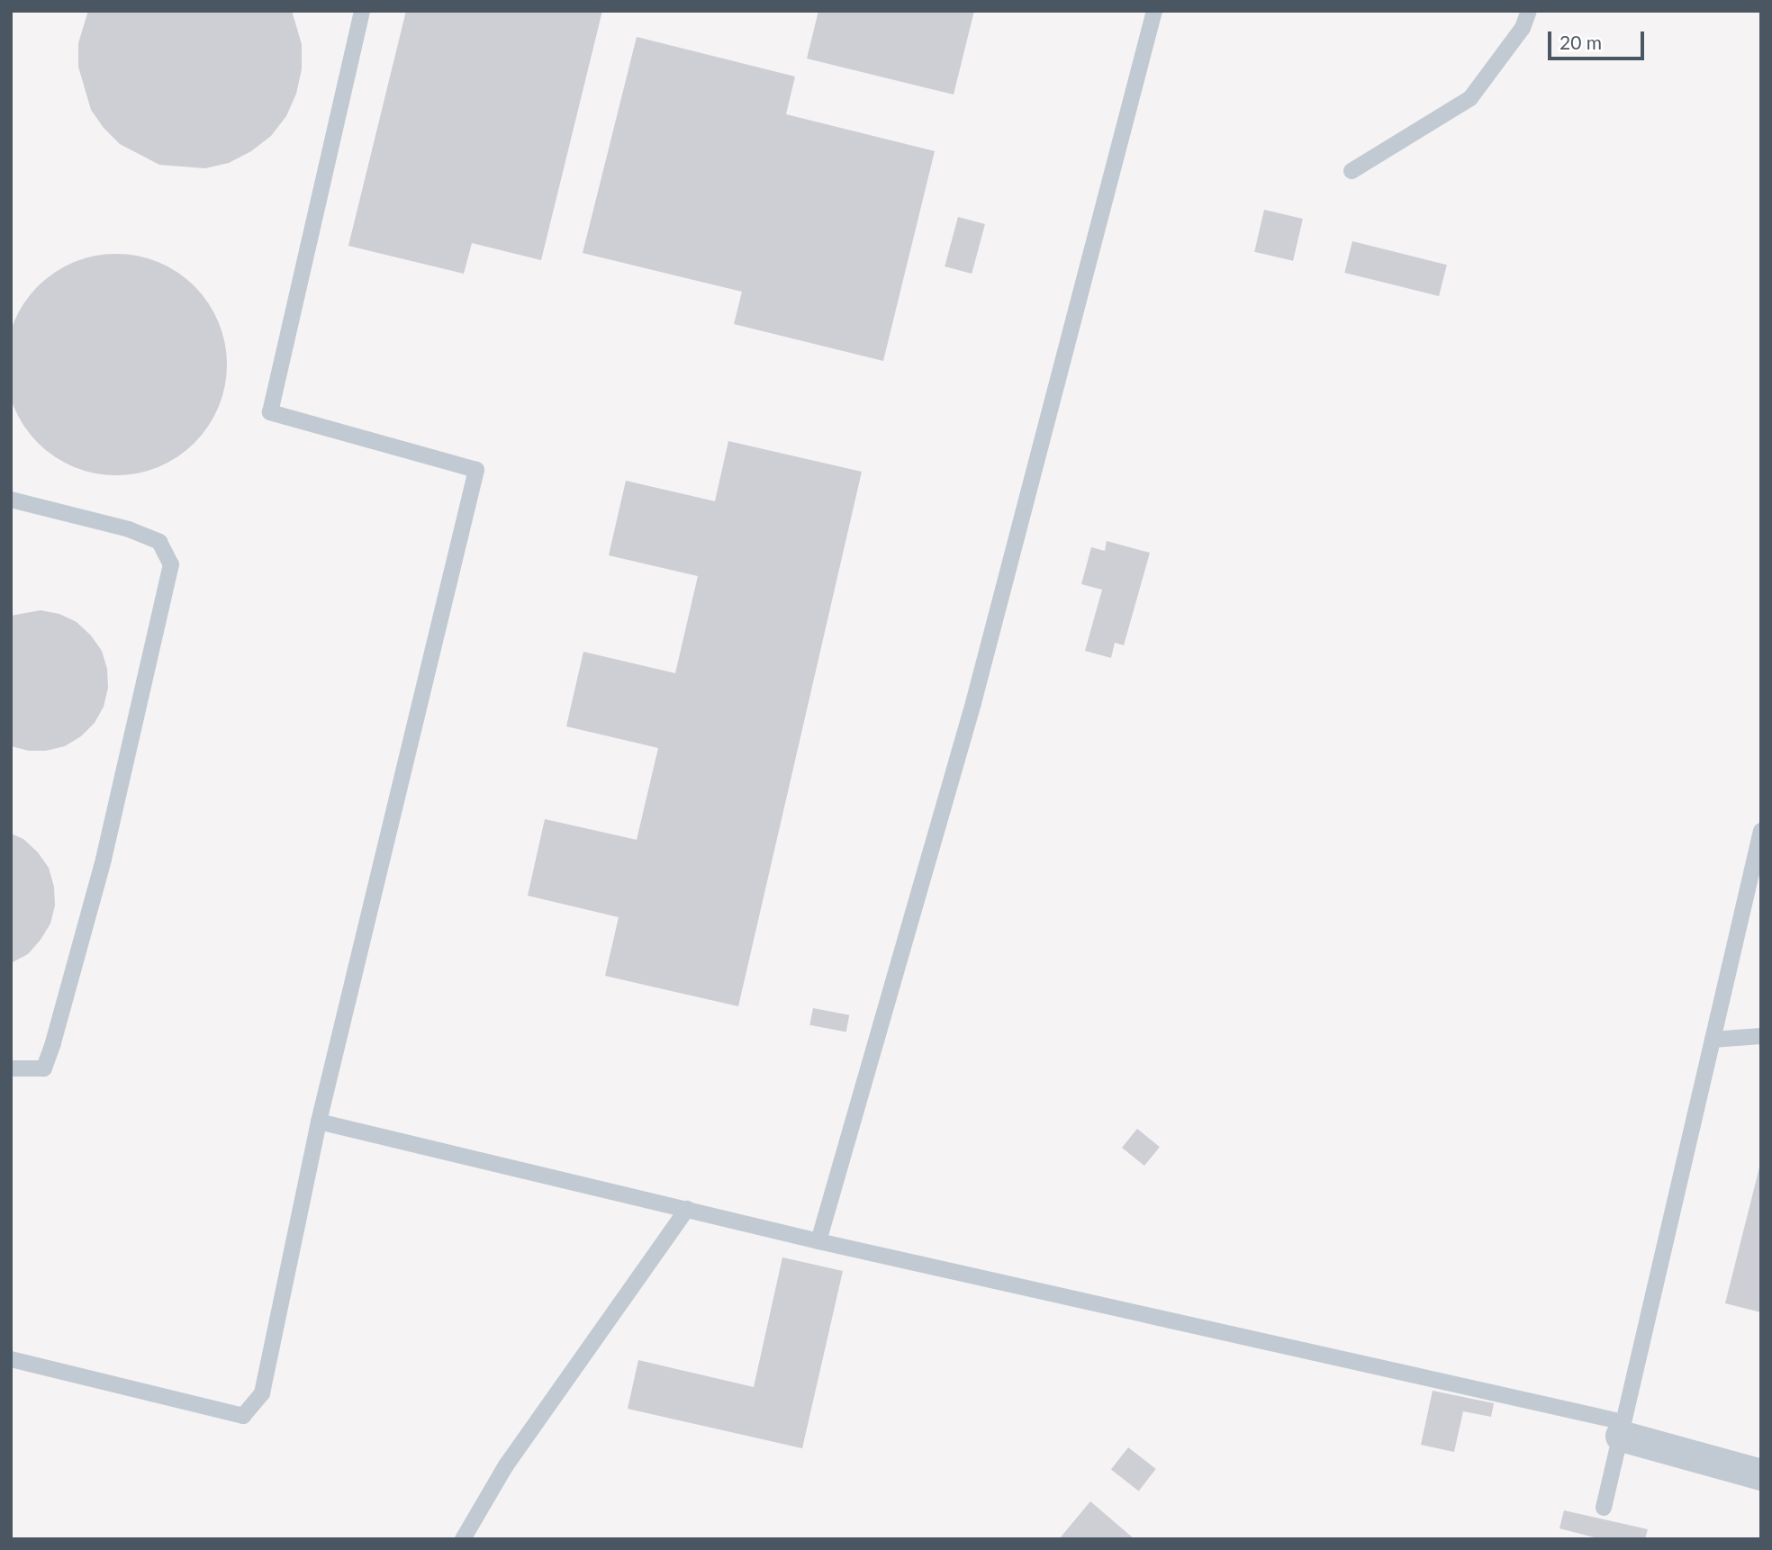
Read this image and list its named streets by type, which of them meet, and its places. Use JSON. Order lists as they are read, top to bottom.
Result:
{
  "scale_bar": "20 m"
}
